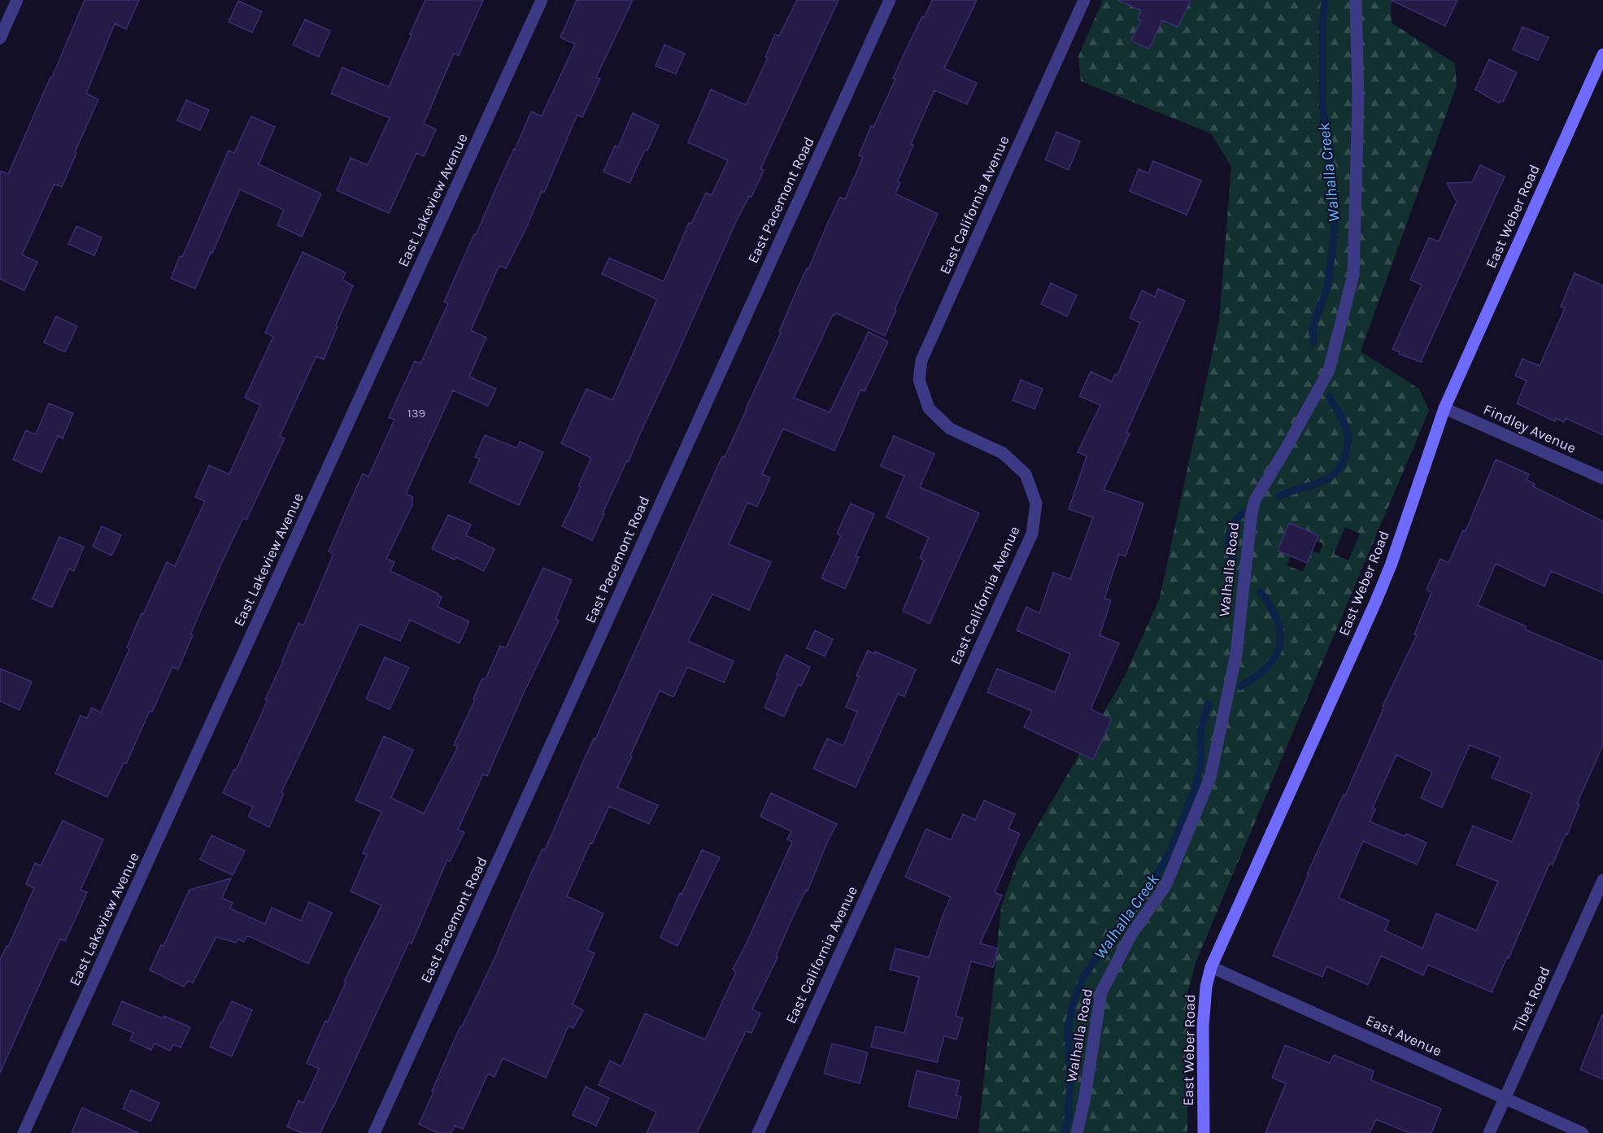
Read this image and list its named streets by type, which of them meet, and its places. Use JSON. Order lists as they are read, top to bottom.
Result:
{
  "streets": {
    "street": [
      "East Lakeview Avenue",
      "East Pacemont Road",
      "East California Avenue",
      "East Weber Road",
      "Findley Avenue",
      "Walhalla Road",
      "Tibet Road",
      "East Avenue"
    ]
  },
  "crossings": [
    ["East Weber Road", "Findley Avenue"],
    ["East Weber Road", "East Avenue"],
    ["Tibet Road", "East Avenue"]
  ],
  "water": ["Walhalla Creek"],
  "house_numbers": ["139"]
}
